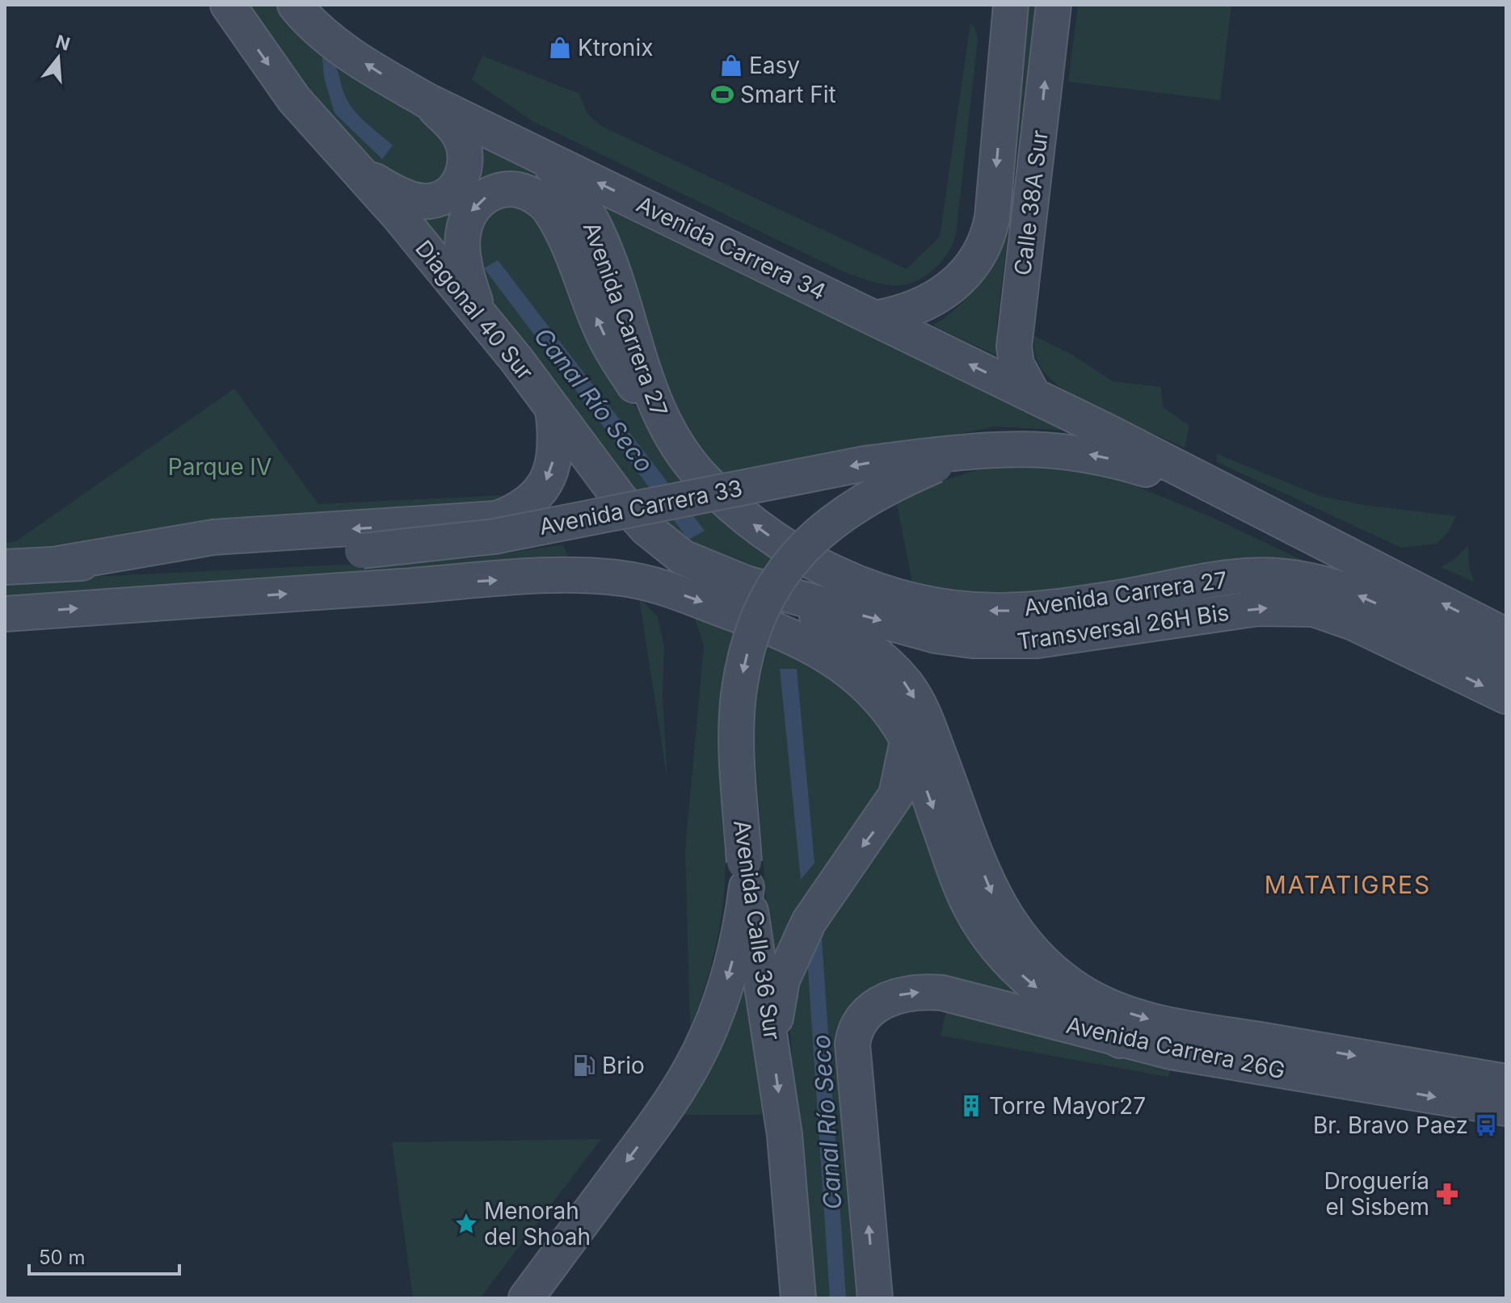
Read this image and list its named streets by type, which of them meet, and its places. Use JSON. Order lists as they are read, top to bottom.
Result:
{
  "streets": {
    "main road": [
      "Calle 38A Sur",
      "Avenida Carrera 34",
      "Diagonal 40 Sur",
      "Avenida Carrera 27",
      "Avenida Carrera 33",
      "Transversal 26H Bis",
      "Avenida Calle 36 Sur",
      "Avenida Carrera 26G"
    ]
  },
  "crossings": [
    ["Calle 38A Sur", "Avenida Carrera 34"],
    ["Avenida Carrera 34", "Avenida Carrera 27"],
    ["Diagonal 40 Sur", "Transversal 26H Bis"],
    ["Diagonal 40 Sur", "Avenida Carrera 26G"],
    ["Avenida Carrera 33", "Avenida Calle 36 Sur"],
    ["Transversal 26H Bis", "Avenida Carrera 26G"]
  ],
  "one_way": ["Avenida Carrera 34"],
  "districts": ["MATATIGRES"],
  "water": ["Canal Río Seco"],
  "parks": ["Parque IV"],
  "places": {
    "shop": ["Ktronix", "Easy"],
    "sports": ["Smart Fit"],
    "fuel station": ["Brio"],
    "building": ["Torre Mayor27"],
    "bus stop": ["Br. Bravo Paez"],
    "pharmacy": ["Droguería el Sisbem"],
    "place": ["Menorah del Shoah"]
  },
  "scale_bar": "50 m",
  "north": "top"
}
